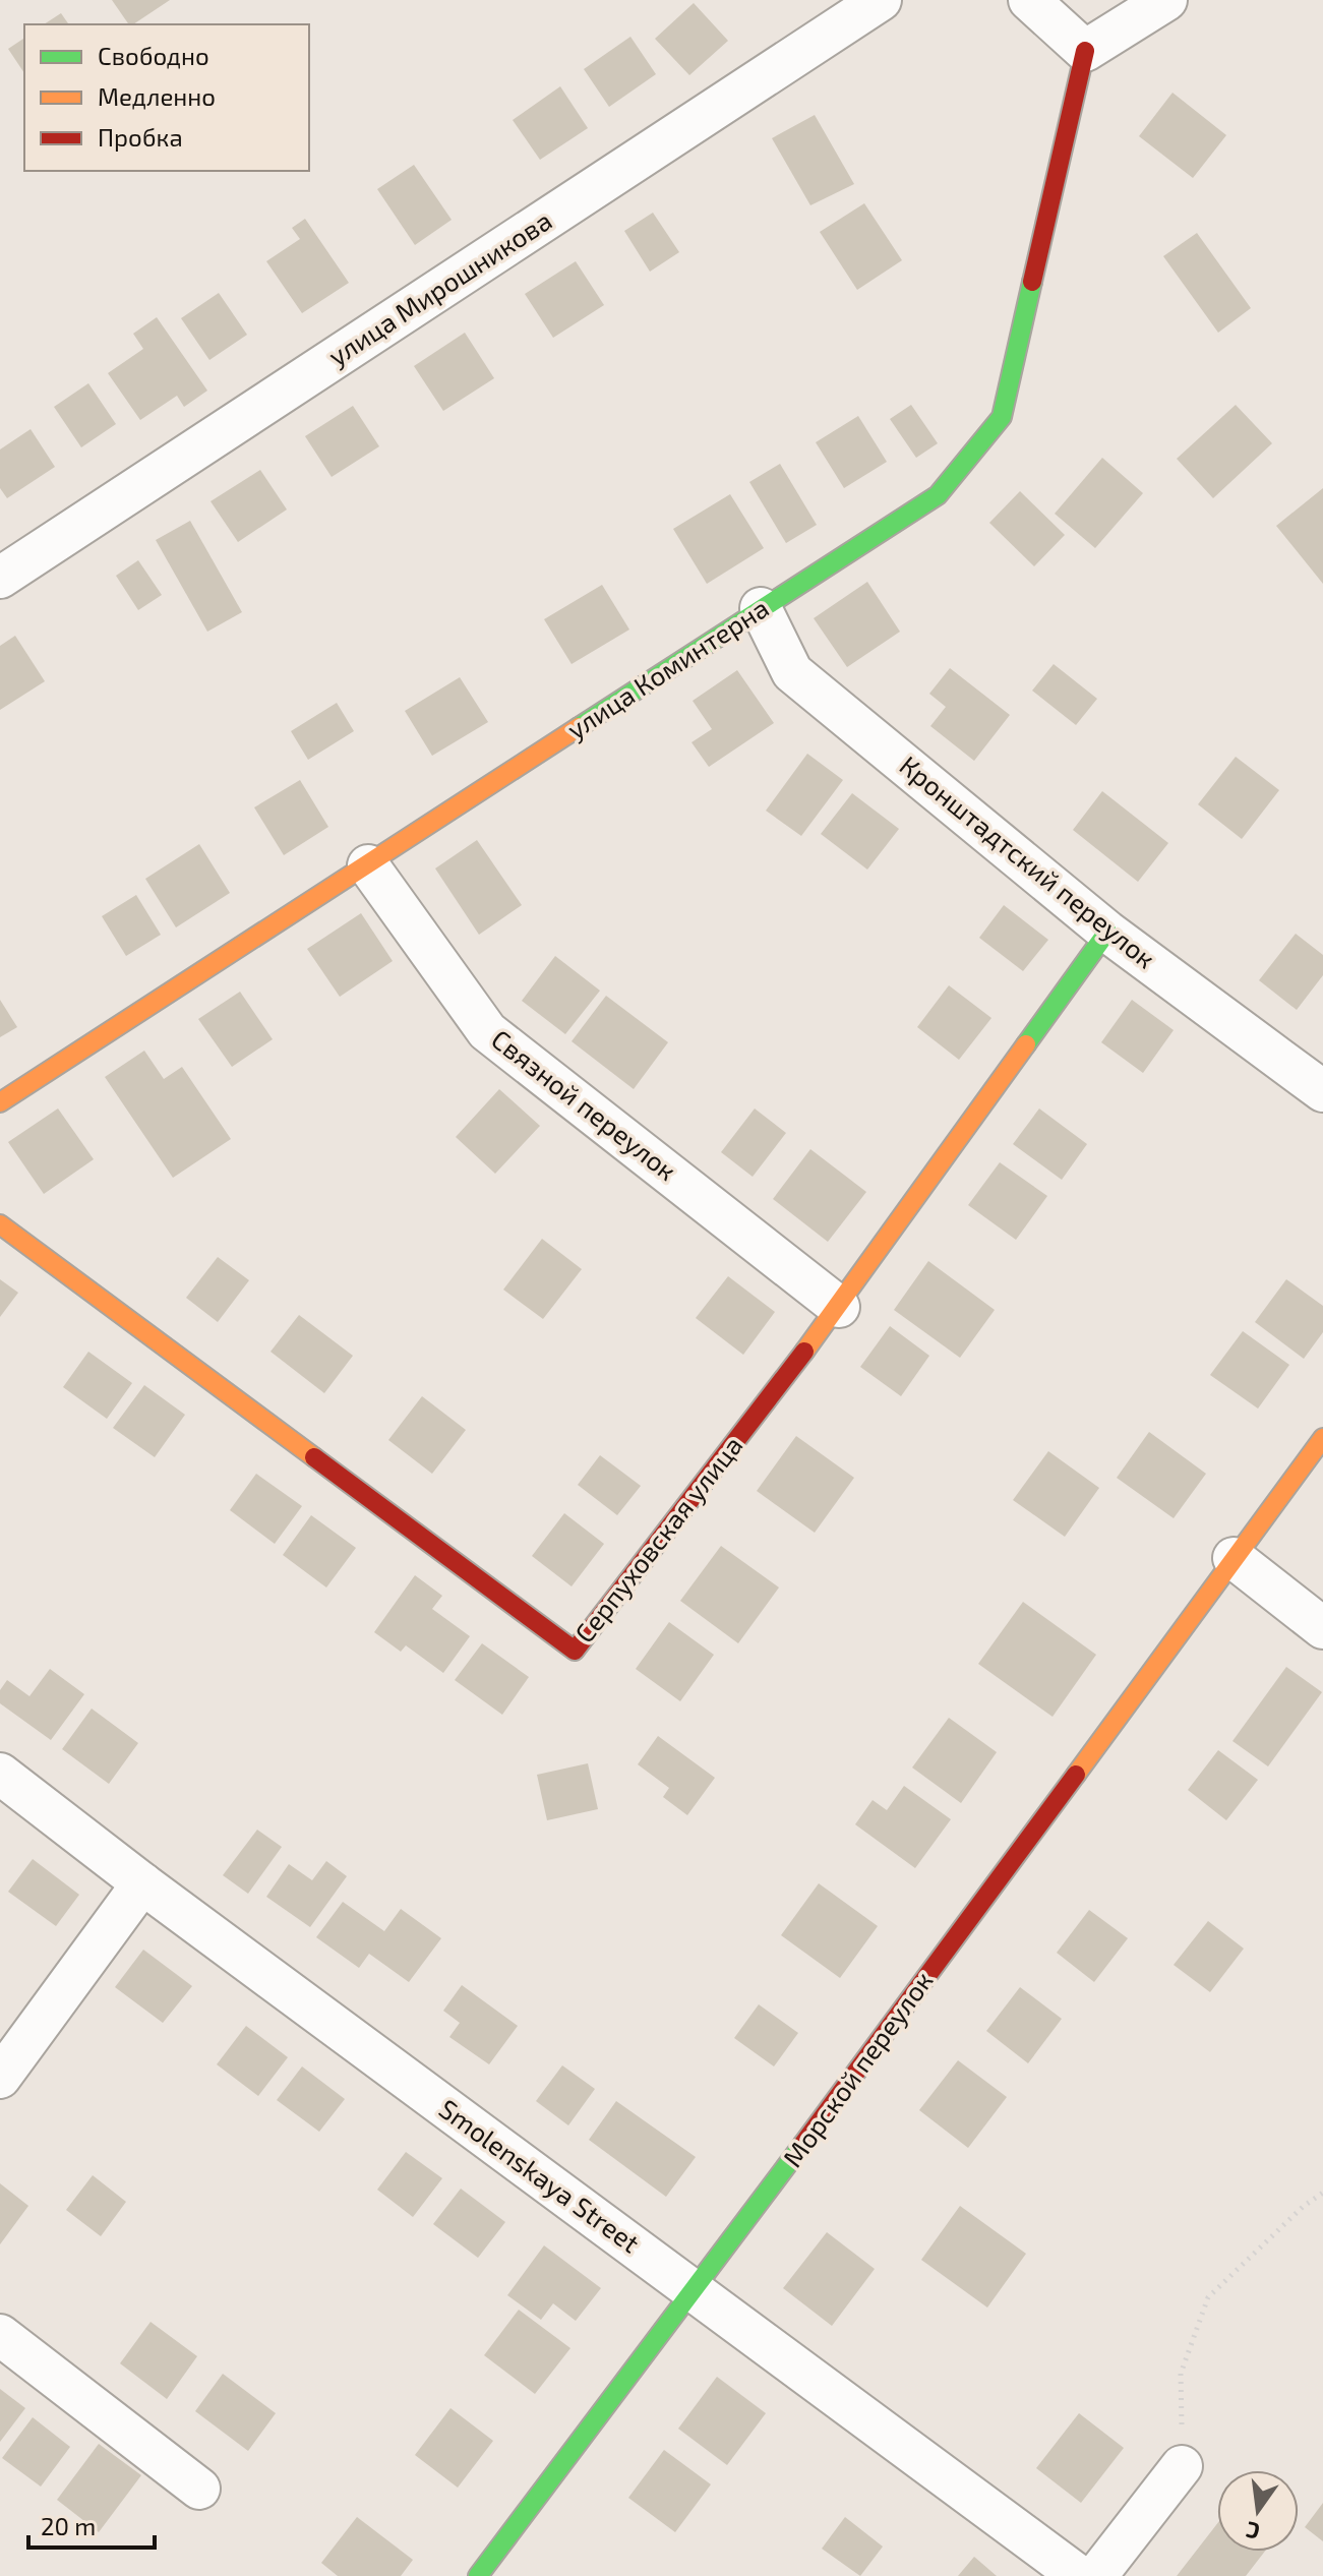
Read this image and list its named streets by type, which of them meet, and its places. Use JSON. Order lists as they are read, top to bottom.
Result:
{
  "streets": {
    "street": [
      "улица Мирошникова",
      "улица Коминтерна",
      "Кронштадтский переулок",
      "Связной переулок",
      "Серпуховская улица",
      "Морской переулок",
      "Smolenskaya Street"
    ]
  },
  "crossings": [
    ["улица Коминтерна", "Кронштадтский переулок"],
    ["улица Коминтерна", "Связной переулок"],
    ["Кронштадтский переулок", "Серпуховская улица"],
    ["Связной переулок", "Серпуховская улица"],
    ["Морской переулок", "Smolenskaya Street"]
  ],
  "legend": ["Свободно", "Медленно", "Пробка"],
  "scale_bar": "20 m",
  "north": "bottom"
}
